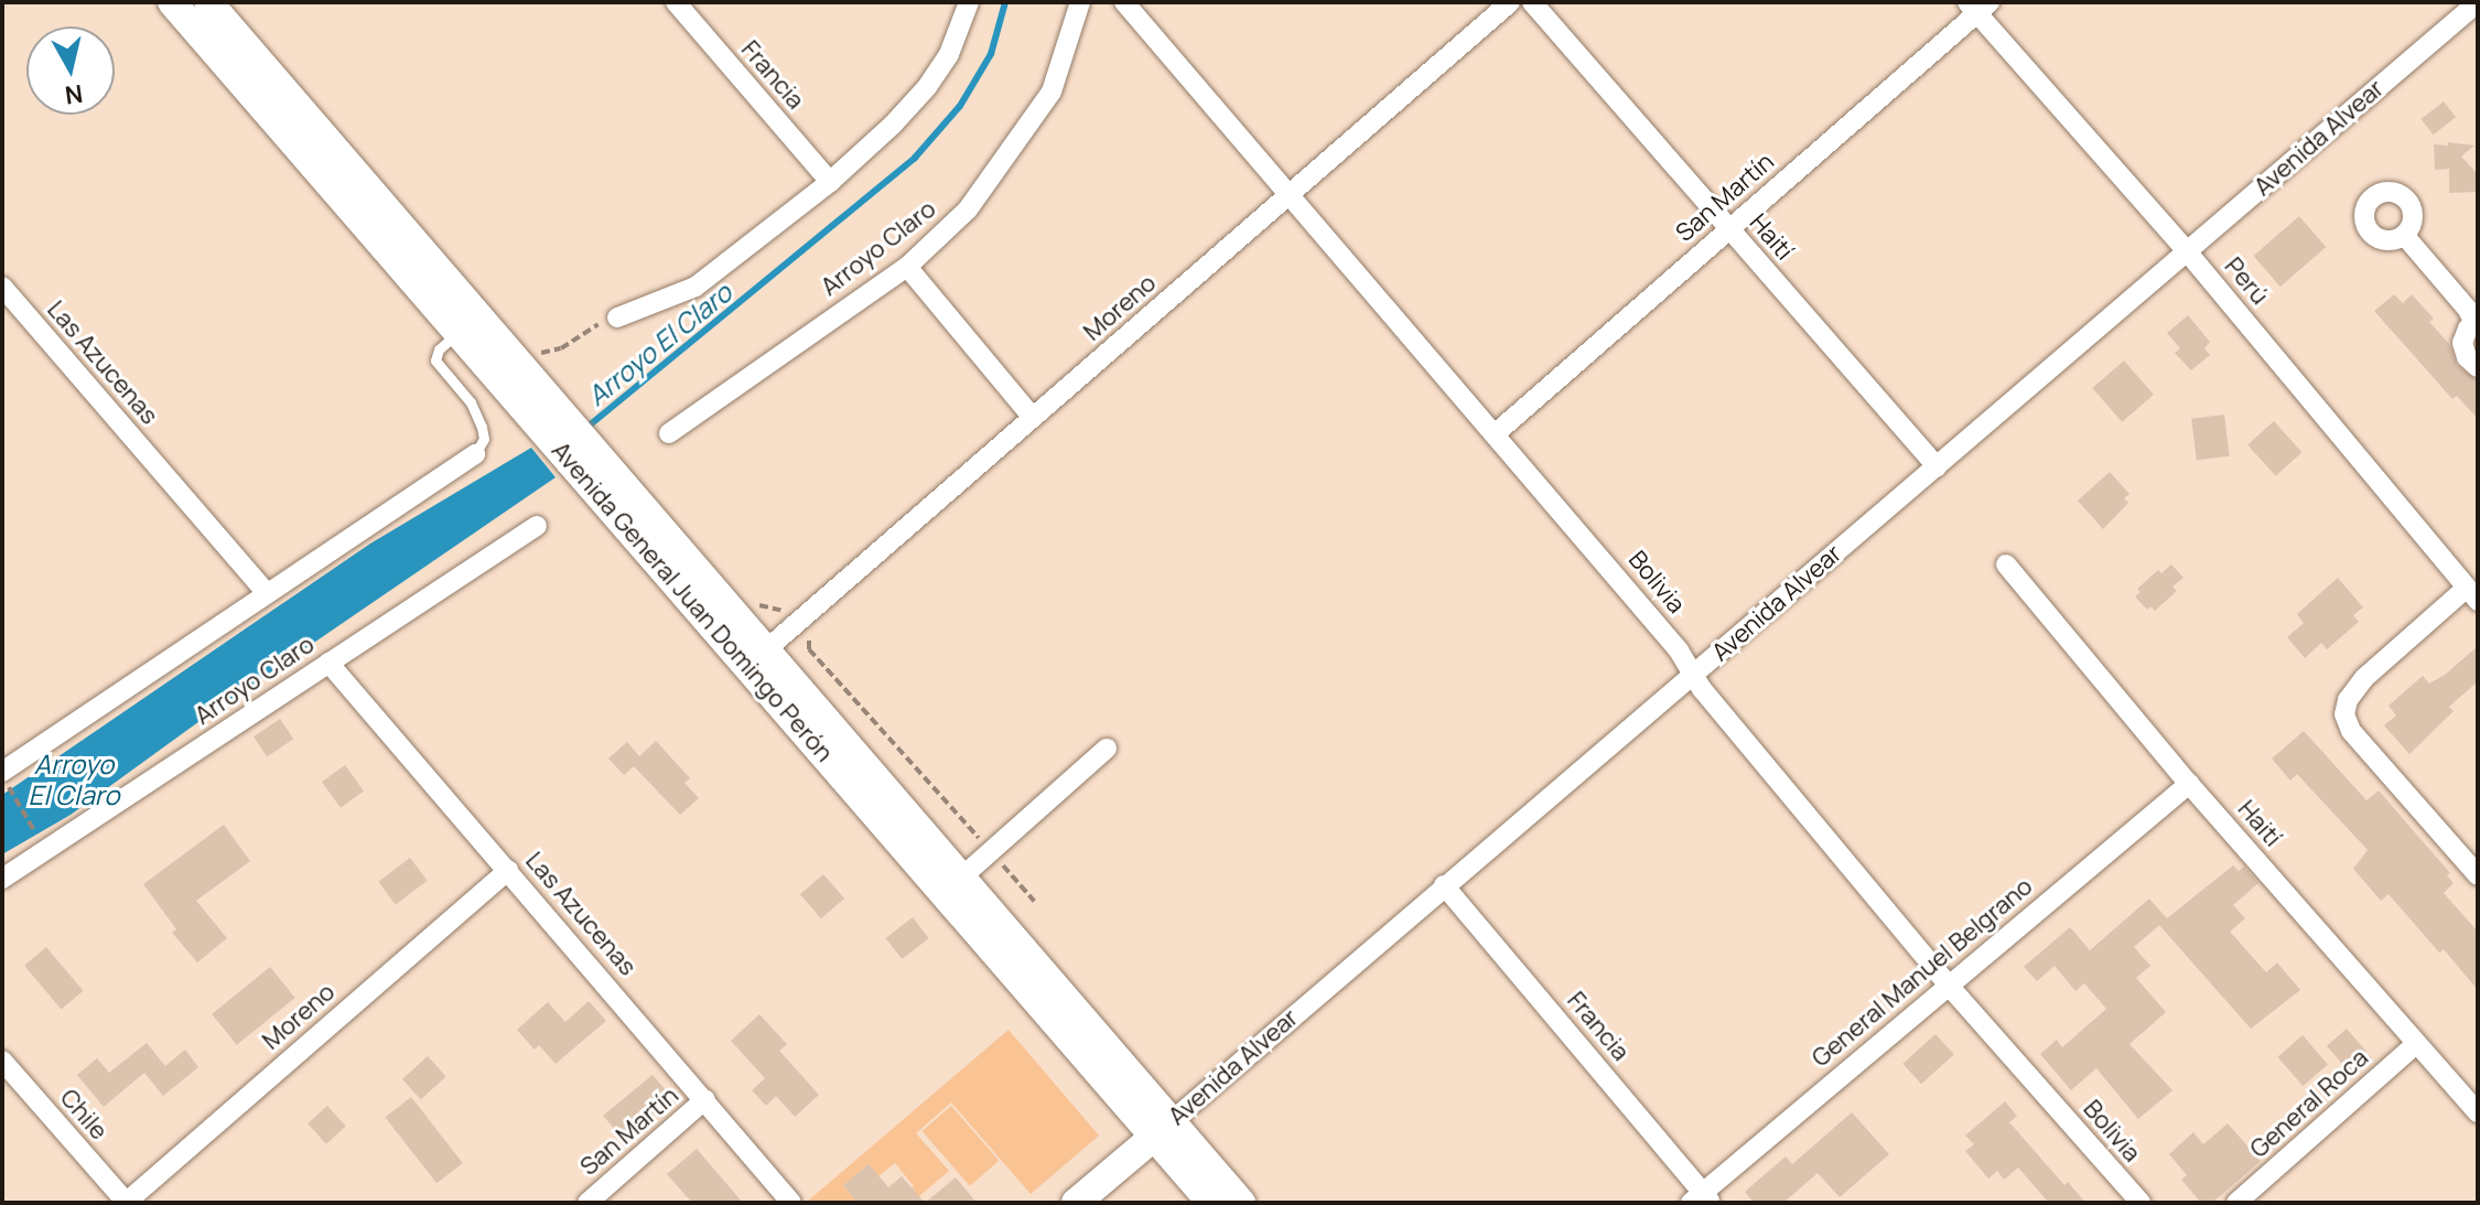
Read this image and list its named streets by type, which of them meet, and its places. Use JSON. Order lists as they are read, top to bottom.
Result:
{
  "streets": {
    "main road": ["Avenida Alvear", "Avenida General Juan Domingo Perón"],
    "street": [
      "Francia",
      "San Martín",
      "Haití",
      "Arroyo Claro",
      "Perú",
      "Moreno",
      "Las Azucenas",
      "Bolivia",
      "General Manuel Belgrano",
      "General Roca",
      "Chile"
    ]
  },
  "crossings": [
    ["Francia", "Avenida Alvear"],
    ["Francia", "General Manuel Belgrano"],
    ["Avenida Alvear", "Haití"],
    ["Avenida Alvear", "Perú"],
    ["Avenida Alvear", "Bolivia"],
    ["Avenida Alvear", "Avenida General Juan Domingo Perón"],
    ["San Martín", "Haití"],
    ["San Martín", "Perú"],
    ["San Martín", "Las Azucenas"],
    ["San Martín", "Bolivia"],
    ["Haití", "General Manuel Belgrano"],
    ["Haití", "General Roca"],
    ["Arroyo Claro", "Las Azucenas"],
    ["Moreno", "Las Azucenas"],
    ["Moreno", "Bolivia"],
    ["Moreno", "Avenida General Juan Domingo Perón"],
    ["Moreno", "Chile"],
    ["Bolivia", "General Manuel Belgrano"]
  ],
  "water": ["Arroyo El Claro"],
  "north": "bottom"
}
